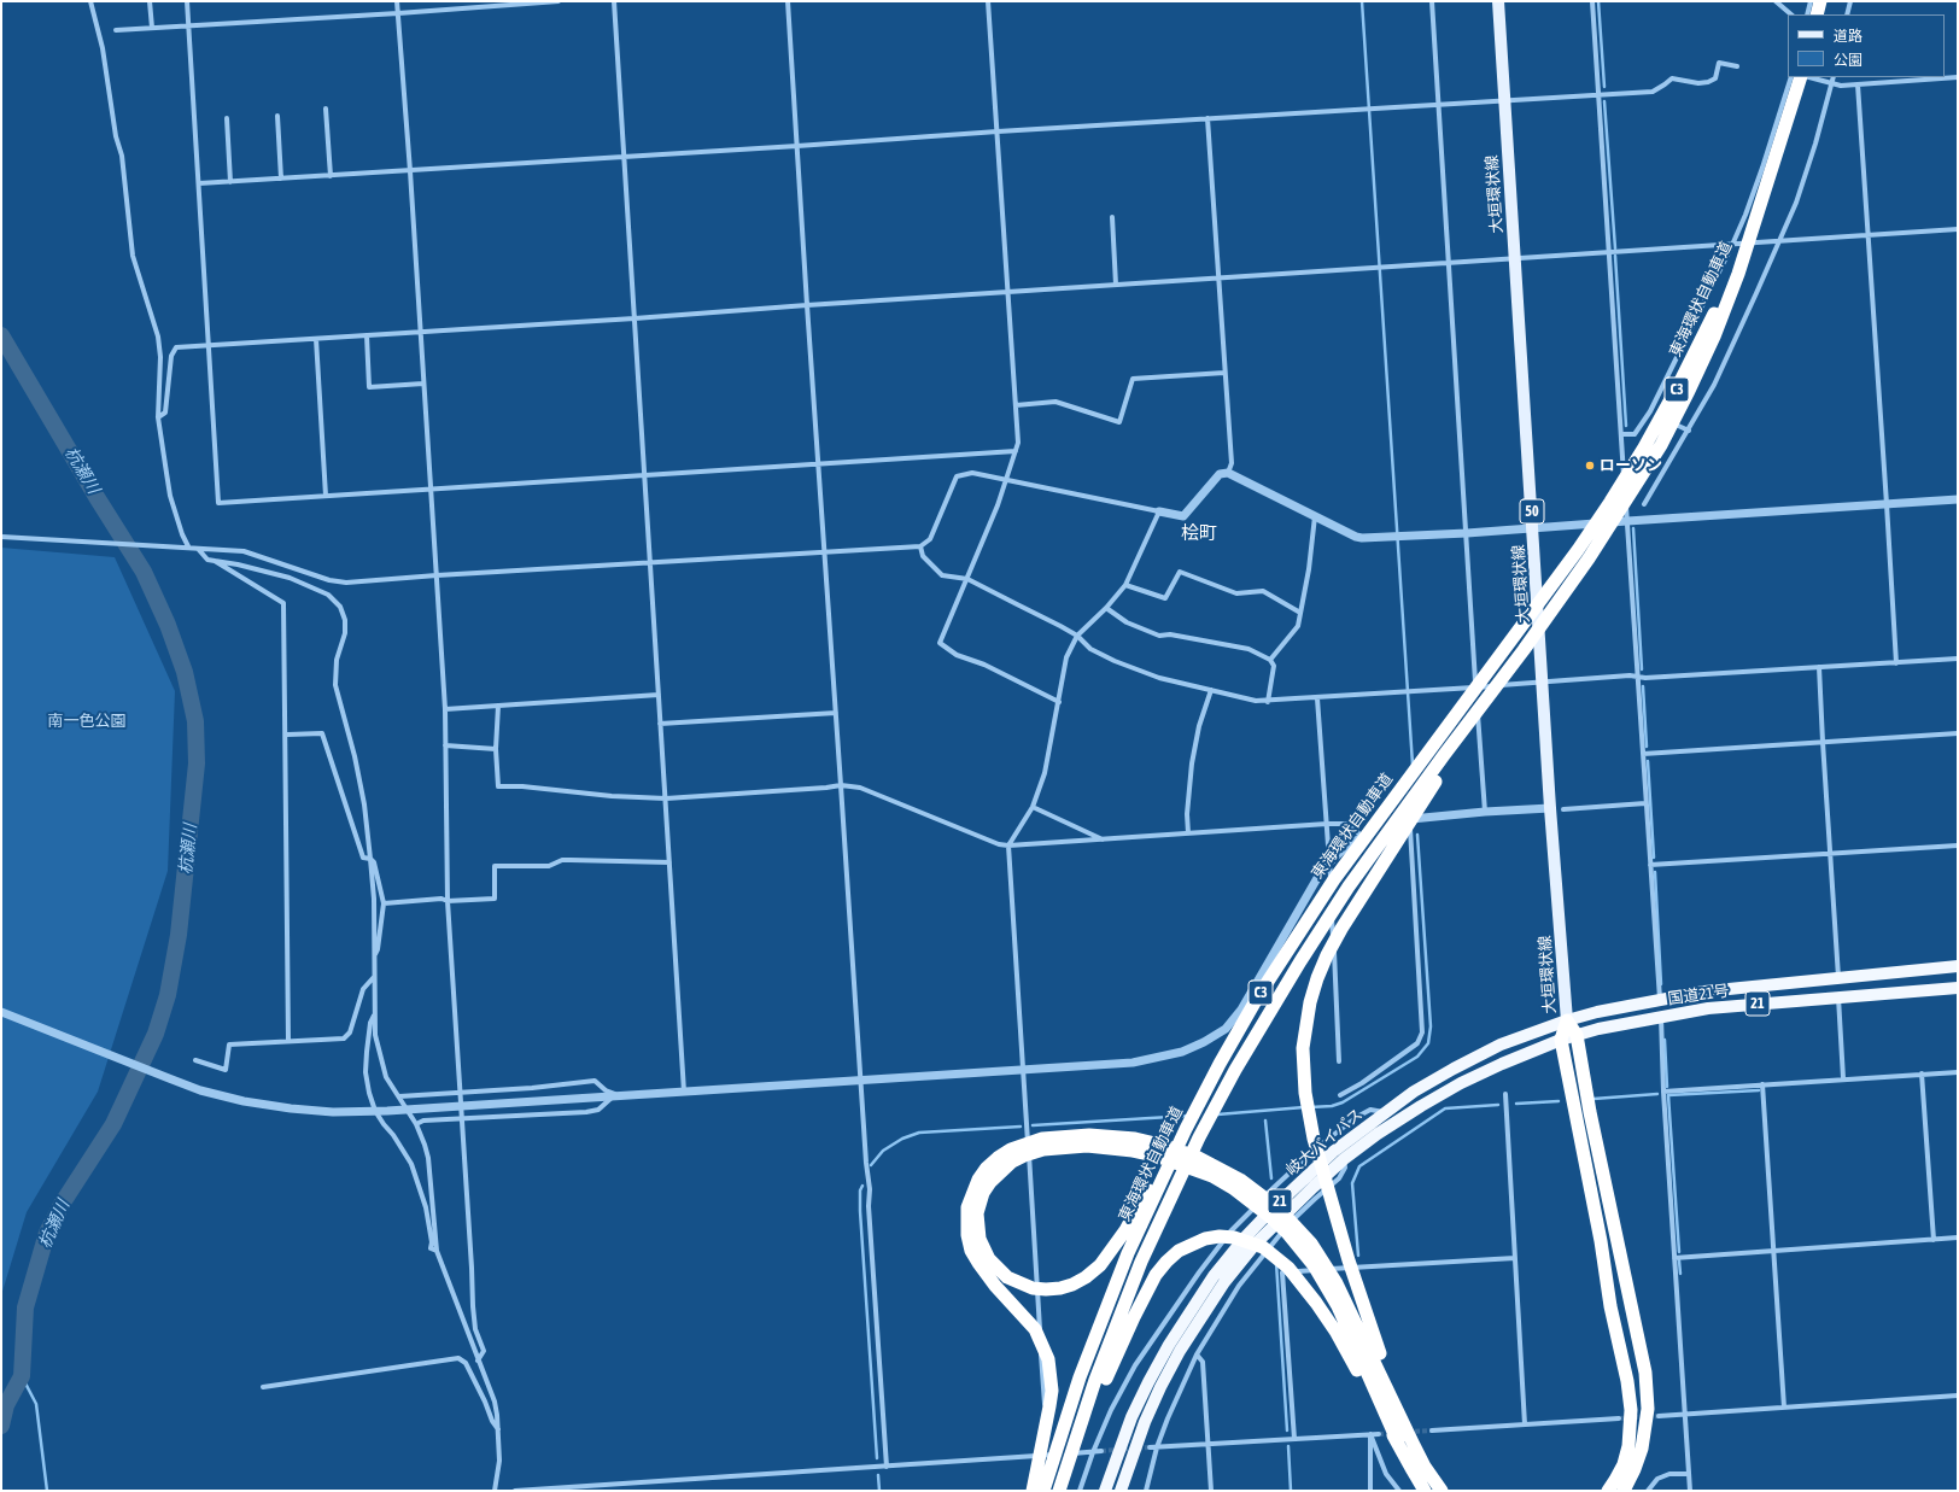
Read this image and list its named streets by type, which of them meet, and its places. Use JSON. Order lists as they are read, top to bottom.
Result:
{
  "streets": {
    "highway": [
      "東海環状自動車道",
      "C3",
      "国道21号",
      "21",
      "岐大バイパス"
    ],
    "main road": ["大垣環状線", "50"]
  },
  "crossings": [
    ["大垣環状線", "国道21号"],
    ["大垣環状線", "岐大バイパス"],
    ["国道21号", "岐大バイパス"]
  ],
  "districts": ["桧町"],
  "water": ["杭瀬川"],
  "parks": ["南一色公園"],
  "places": ["ローソン"],
  "legend": ["道路", "公園"]
}
